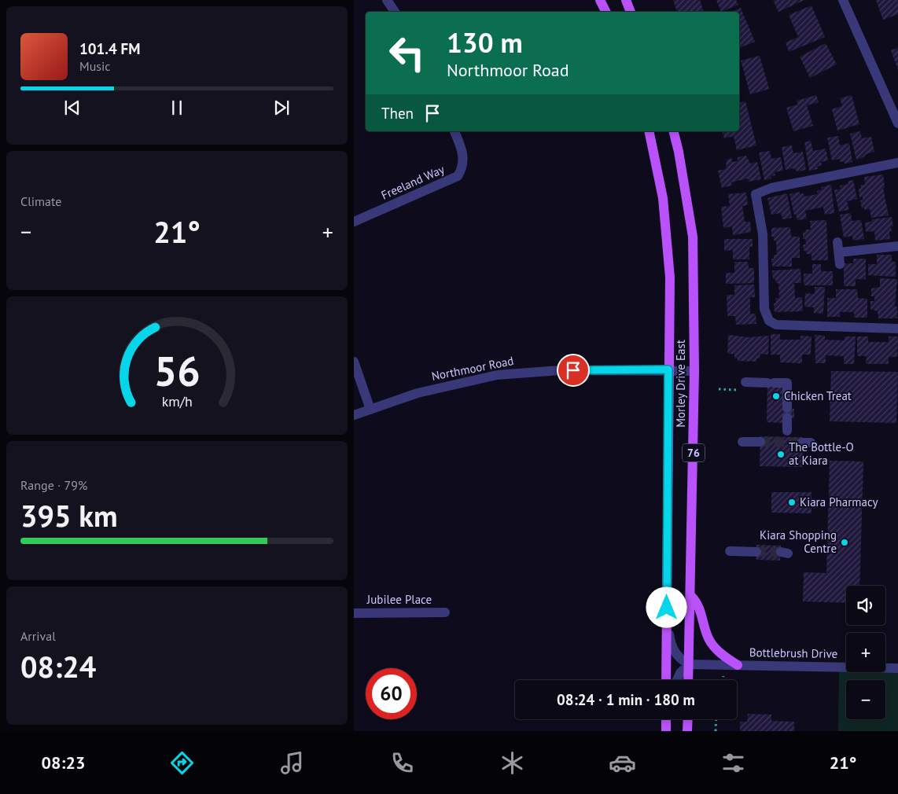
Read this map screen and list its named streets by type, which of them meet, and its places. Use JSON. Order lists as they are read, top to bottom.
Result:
{
  "streets": {
    "main road": ["Morley Drive East", "76"],
    "street": [
      "Freeland Way",
      "Northmoor Road",
      "Jubilee Place",
      "Bottlebrush Drive"
    ]
  },
  "crossings": [
    ["Northmoor Road", "Morley Drive East"],
    ["Morley Drive East", "Bottlebrush Drive"]
  ],
  "places": [
    "Chicken Treat",
    "The Bottle-O at Kiara",
    "Kiara Pharmacy",
    "Kiara Shopping Centre"
  ],
  "page": {
    "turn": ["130 m", "Northmoor Road"],
    "song": ["101.4 FM", "Music"],
    "then": "Then",
    "tile": [
      "Climate",
      ["Range · 79%", "395 km"],
      ["Arrival", "08:24"]
    ],
    "heat": ["−", "21°", "+"],
    "map_buttons": ["+", "−"],
    "limit": "60",
    "trip": "08:24 · 1 min · 180 m",
    "tabs": ["08:23", "21°"],
    "gauge": ["56", "km/h"]
  }
}
